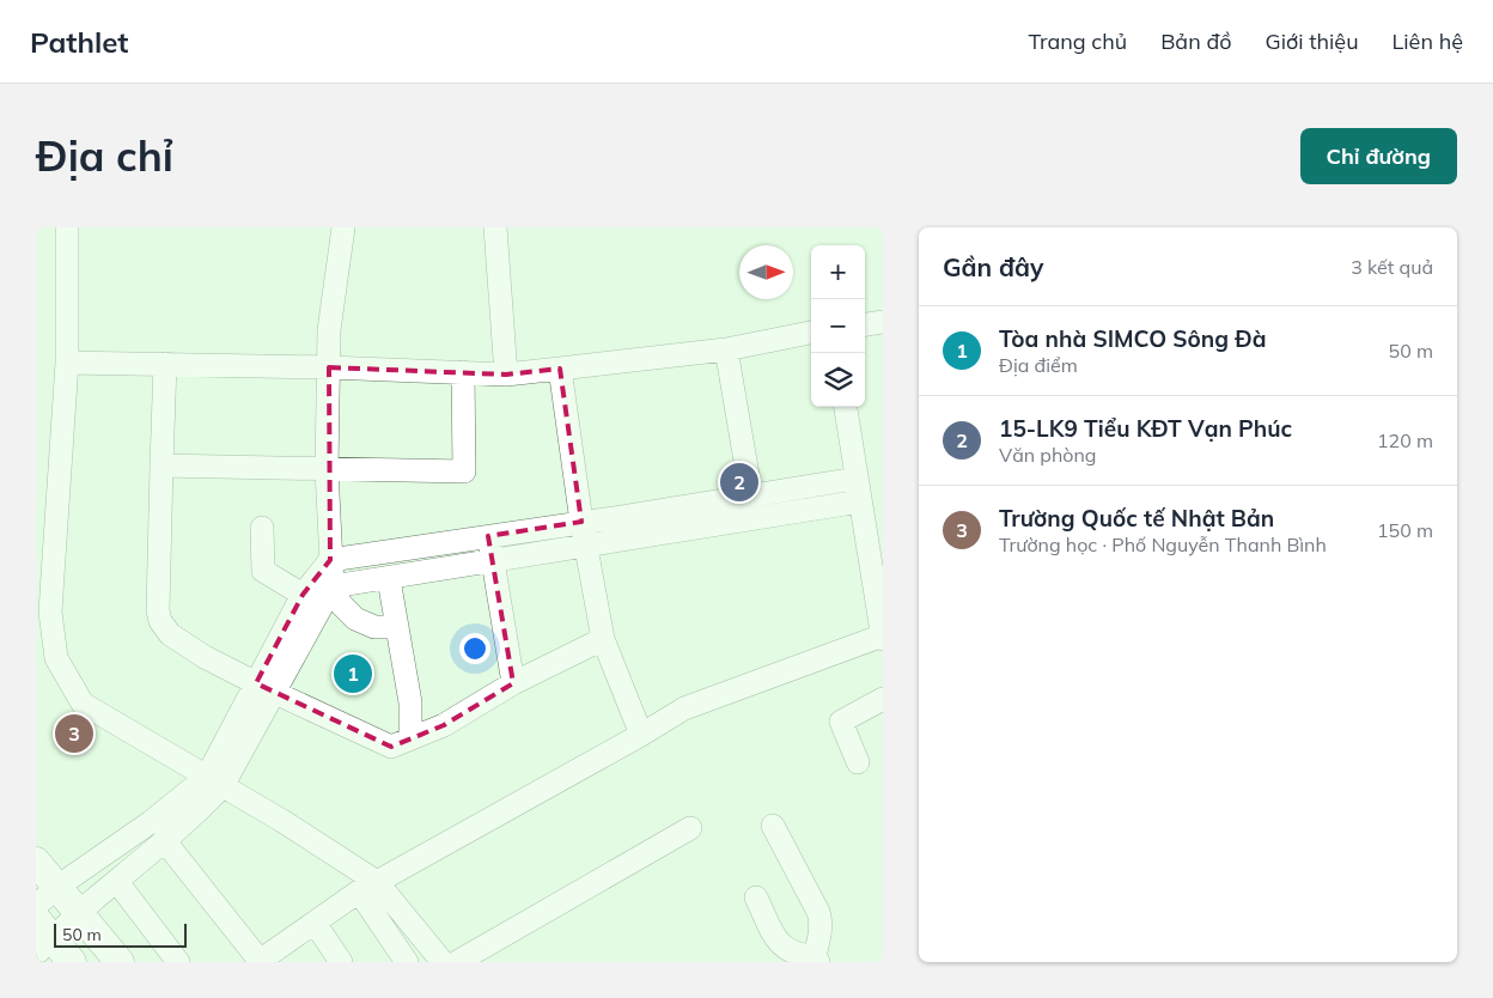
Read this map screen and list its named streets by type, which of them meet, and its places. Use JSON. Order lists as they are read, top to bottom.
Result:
{
  "scale_bar": "50 m",
  "north": "right",
  "page": {
    "header": "Pathlet",
    "nav": [
      "Trang chủ",
      "Bản đồ",
      "Giới thiệu",
      "Liên hệ"
    ],
    "buttons": "Chỉ đường",
    "title": "Địa chỉ",
    "heading": ["Gần đây", "3 kết quả"],
    "map_buttons": ["+", "−"],
    "list": [
      {
        "mark": "1",
        "name": "Tòa nhà SIMCO Sông Đà",
        "note": "Địa điểm",
        "value": "50 m"
      },
      {
        "mark": "2",
        "name": "15-LK9 Tiểu KĐT Vạn Phúc",
        "note": "Văn phòng",
        "value": "120 m"
      },
      {
        "mark": "3",
        "name": "Trường Quốc tế Nhật Bản",
        "note": "Trường học · Phố Nguyễn Thanh Bình",
        "value": "150 m"
      }
    ],
    "pins": ["2", "1", "3"],
    "scale": "50 m"
  }
}
